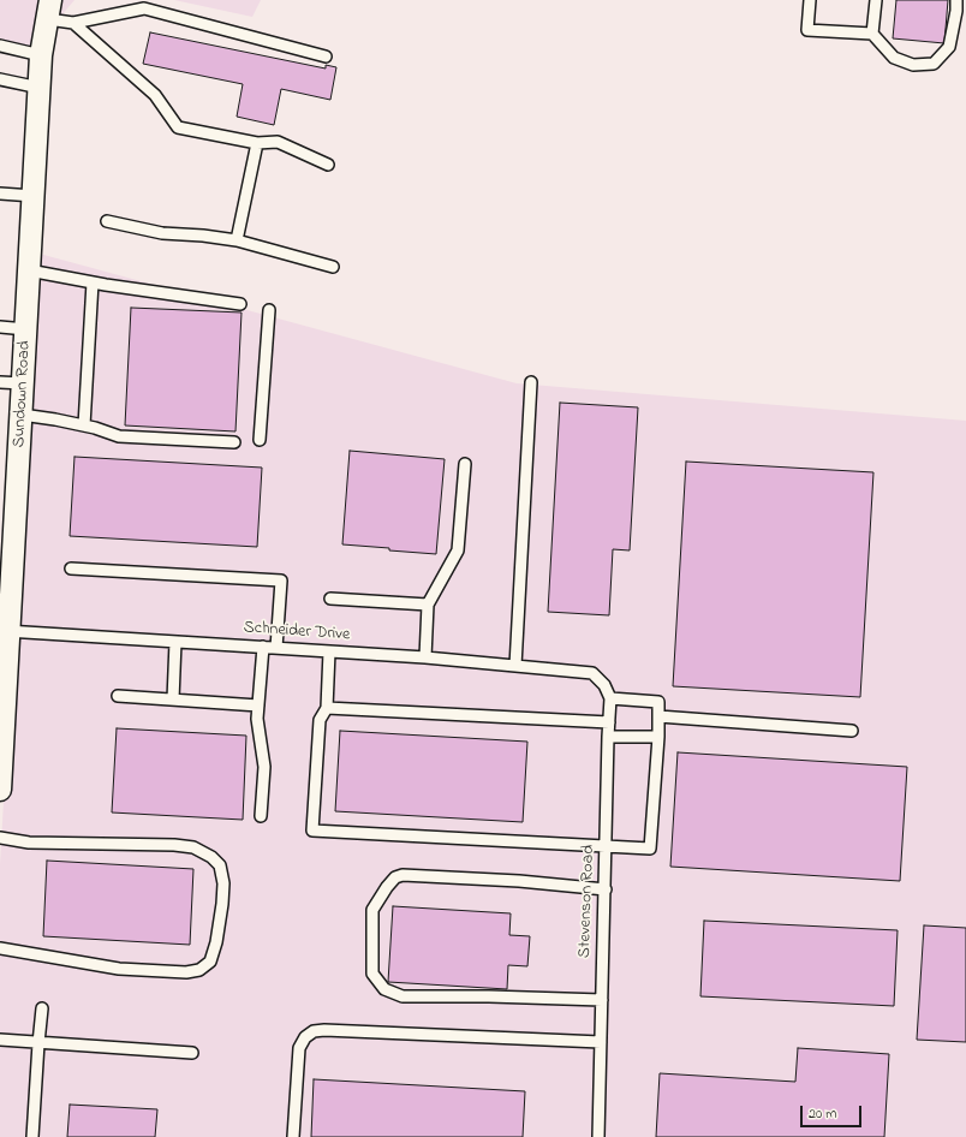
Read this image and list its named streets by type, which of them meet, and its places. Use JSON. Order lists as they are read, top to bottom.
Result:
{
  "streets": {
    "street": ["Sundown Road"],
    "lane": ["Schneider Drive", "Stevenson Road"]
  },
  "crossings": [
    ["Sundown Road", "Schneider Drive"],
    ["Schneider Drive", "Stevenson Road"]
  ],
  "scale_bar": "20 m"
}
